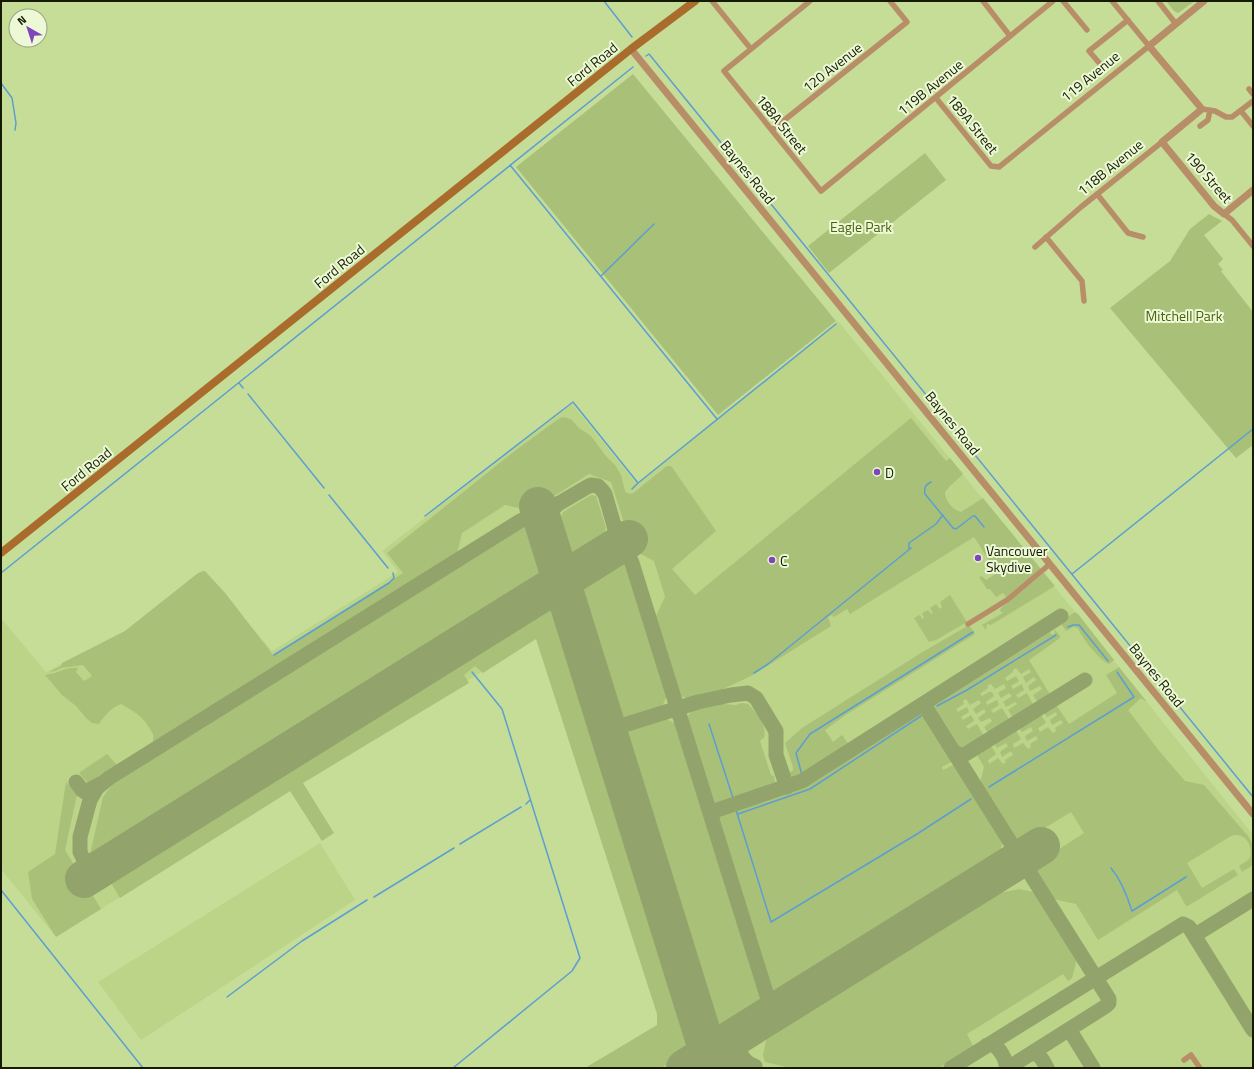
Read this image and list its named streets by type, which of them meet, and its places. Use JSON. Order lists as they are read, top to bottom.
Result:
{
  "streets": {
    "main road": ["Ford Road"],
    "street": [
      "120 Avenue",
      "119 Avenue",
      "119B Avenue",
      "188A Street",
      "189A Street",
      "118B Avenue",
      "Baynes Road",
      "190 Street"
    ]
  },
  "crossings": [
    ["Ford Road", "Baynes Road"],
    ["120 Avenue", "188A Street"],
    ["119 Avenue", "189A Street"],
    ["119B Avenue", "188A Street"],
    ["119B Avenue", "189A Street"],
    ["118B Avenue", "190 Street"]
  ],
  "parks": ["Eagle Park", "Mitchell Park"],
  "places": ["D", "Vancouver Skydive", "C"],
  "north": "top left"
}
